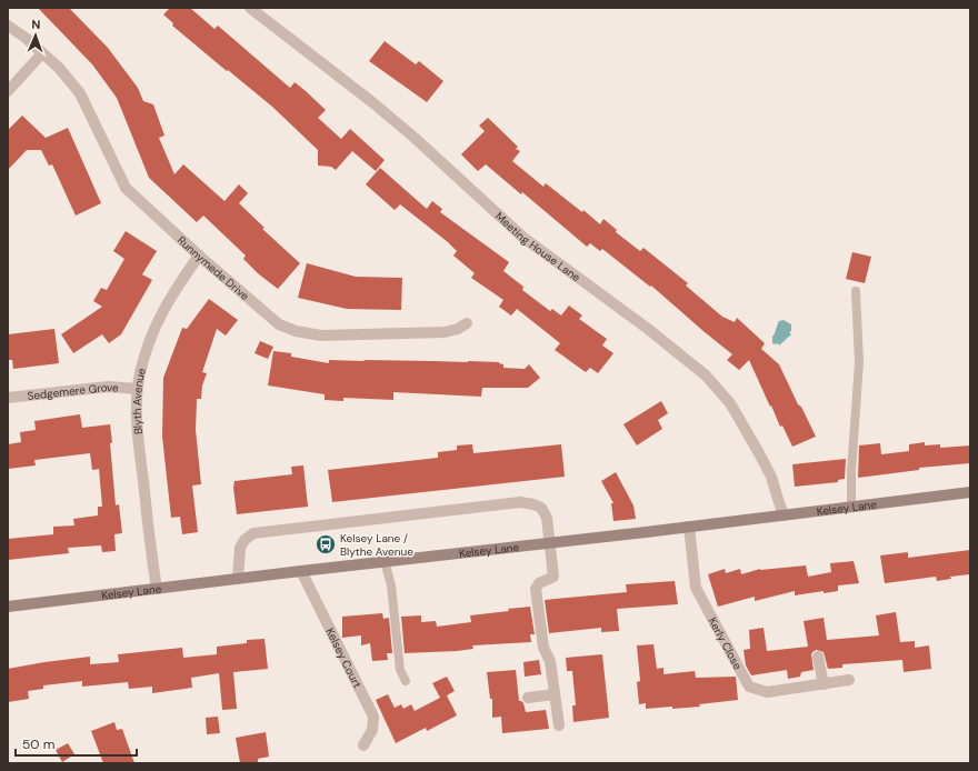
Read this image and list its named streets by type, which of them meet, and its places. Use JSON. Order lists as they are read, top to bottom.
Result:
{
  "streets": {
    "main road": ["Kelsey Lane"],
    "street": [
      "Meeting House Lane",
      "Runnymede Drive",
      "Sedgemere Grove",
      "Blyth Avenue",
      "Kerly Close",
      "Kelsey Court"
    ]
  },
  "crossings": [
    ["Meeting House Lane", "Kelsey Lane"],
    ["Runnymede Drive", "Blyth Avenue"],
    ["Sedgemere Grove", "Blyth Avenue"],
    ["Blyth Avenue", "Kelsey Lane"],
    ["Kelsey Lane", "Kerly Close"],
    ["Kelsey Lane", "Kelsey Court"]
  ],
  "places": {
    "bus stop": ["Kelsey Lane / Blythe Avenue"]
  },
  "scale_bar": "50 m",
  "north": "top"
}
